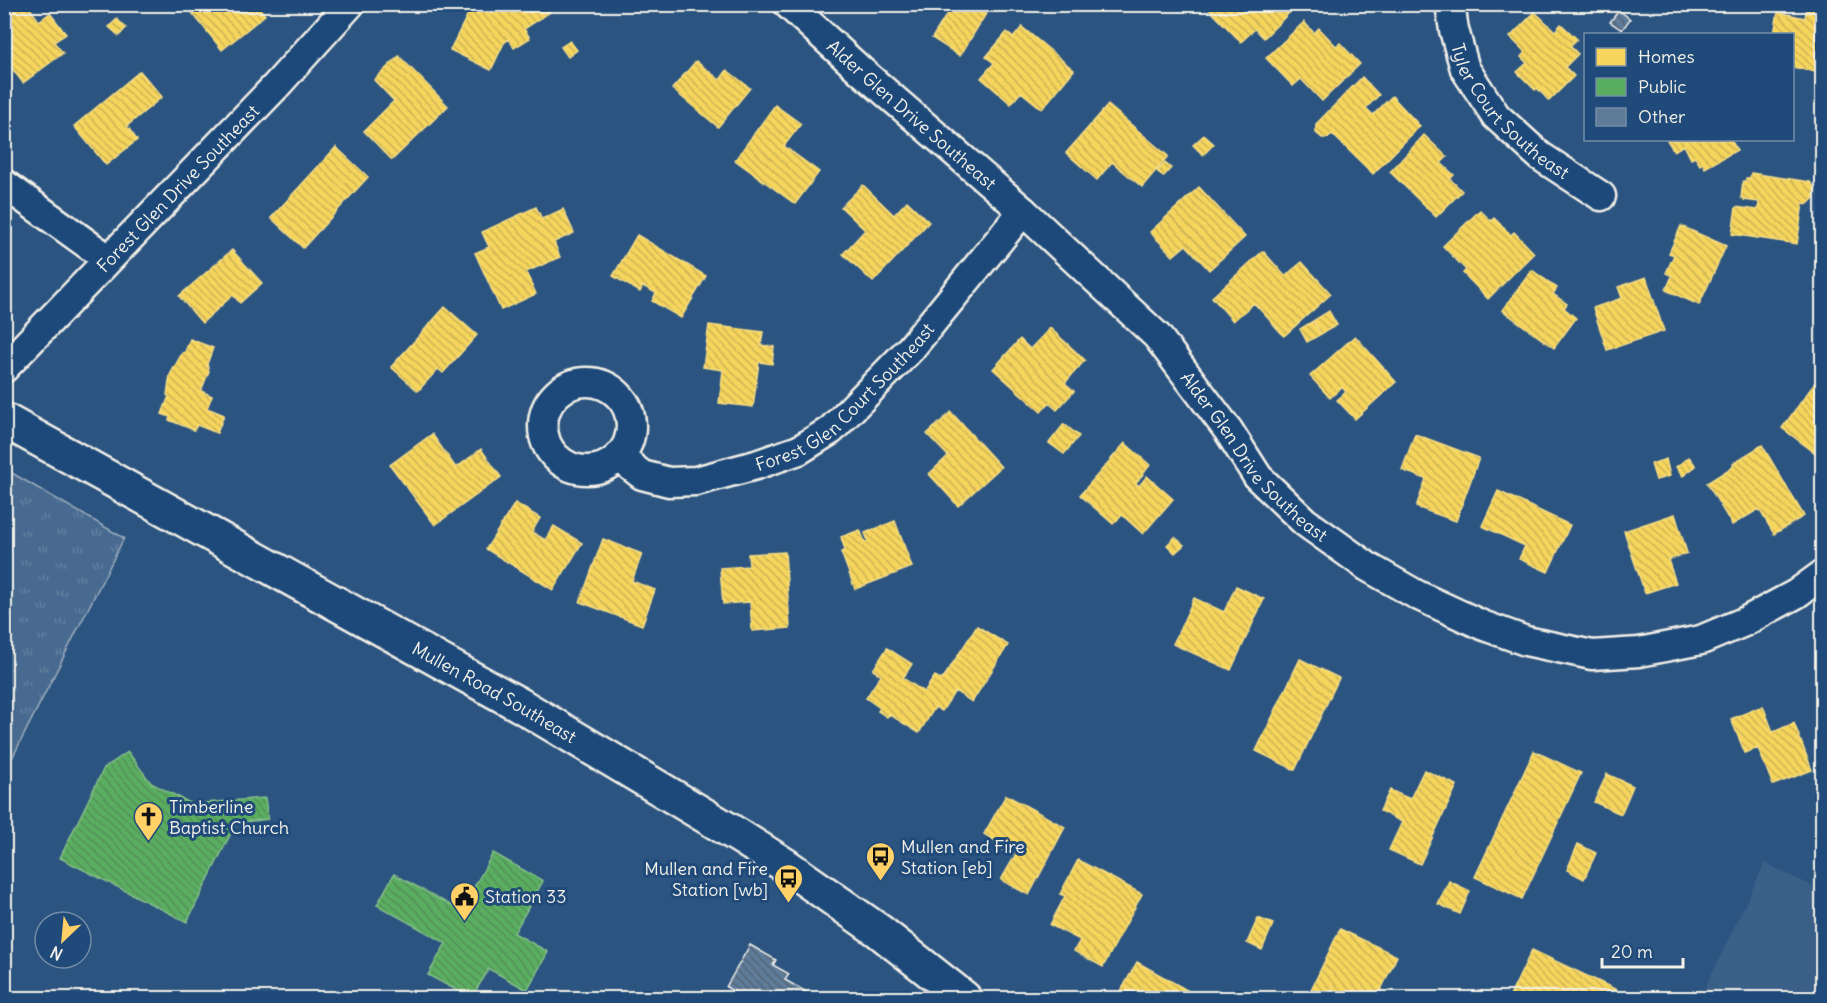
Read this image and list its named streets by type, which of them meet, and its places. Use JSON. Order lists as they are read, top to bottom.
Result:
{
  "streets": {
    "street": [
      "Tyler Court Southeast",
      "Alder Glen Drive Southeast",
      "Forest Glen Drive Southeast",
      "Forest Glen Court Southeast",
      "Mullen Road Southeast"
    ]
  },
  "crossings": [
    ["Alder Glen Drive Southeast", "Forest Glen Court Southeast"]
  ],
  "places": {
    "church": ["Timberline Baptist Church"],
    "bus stop": ["Mullen and Fire Station [eb]", "Mullen and Fire Station [wb]"],
    "public building": ["Station 33"]
  },
  "legend": ["Homes", "Public", "Other"],
  "scale_bar": "20 m",
  "north": "bottom left"
}
